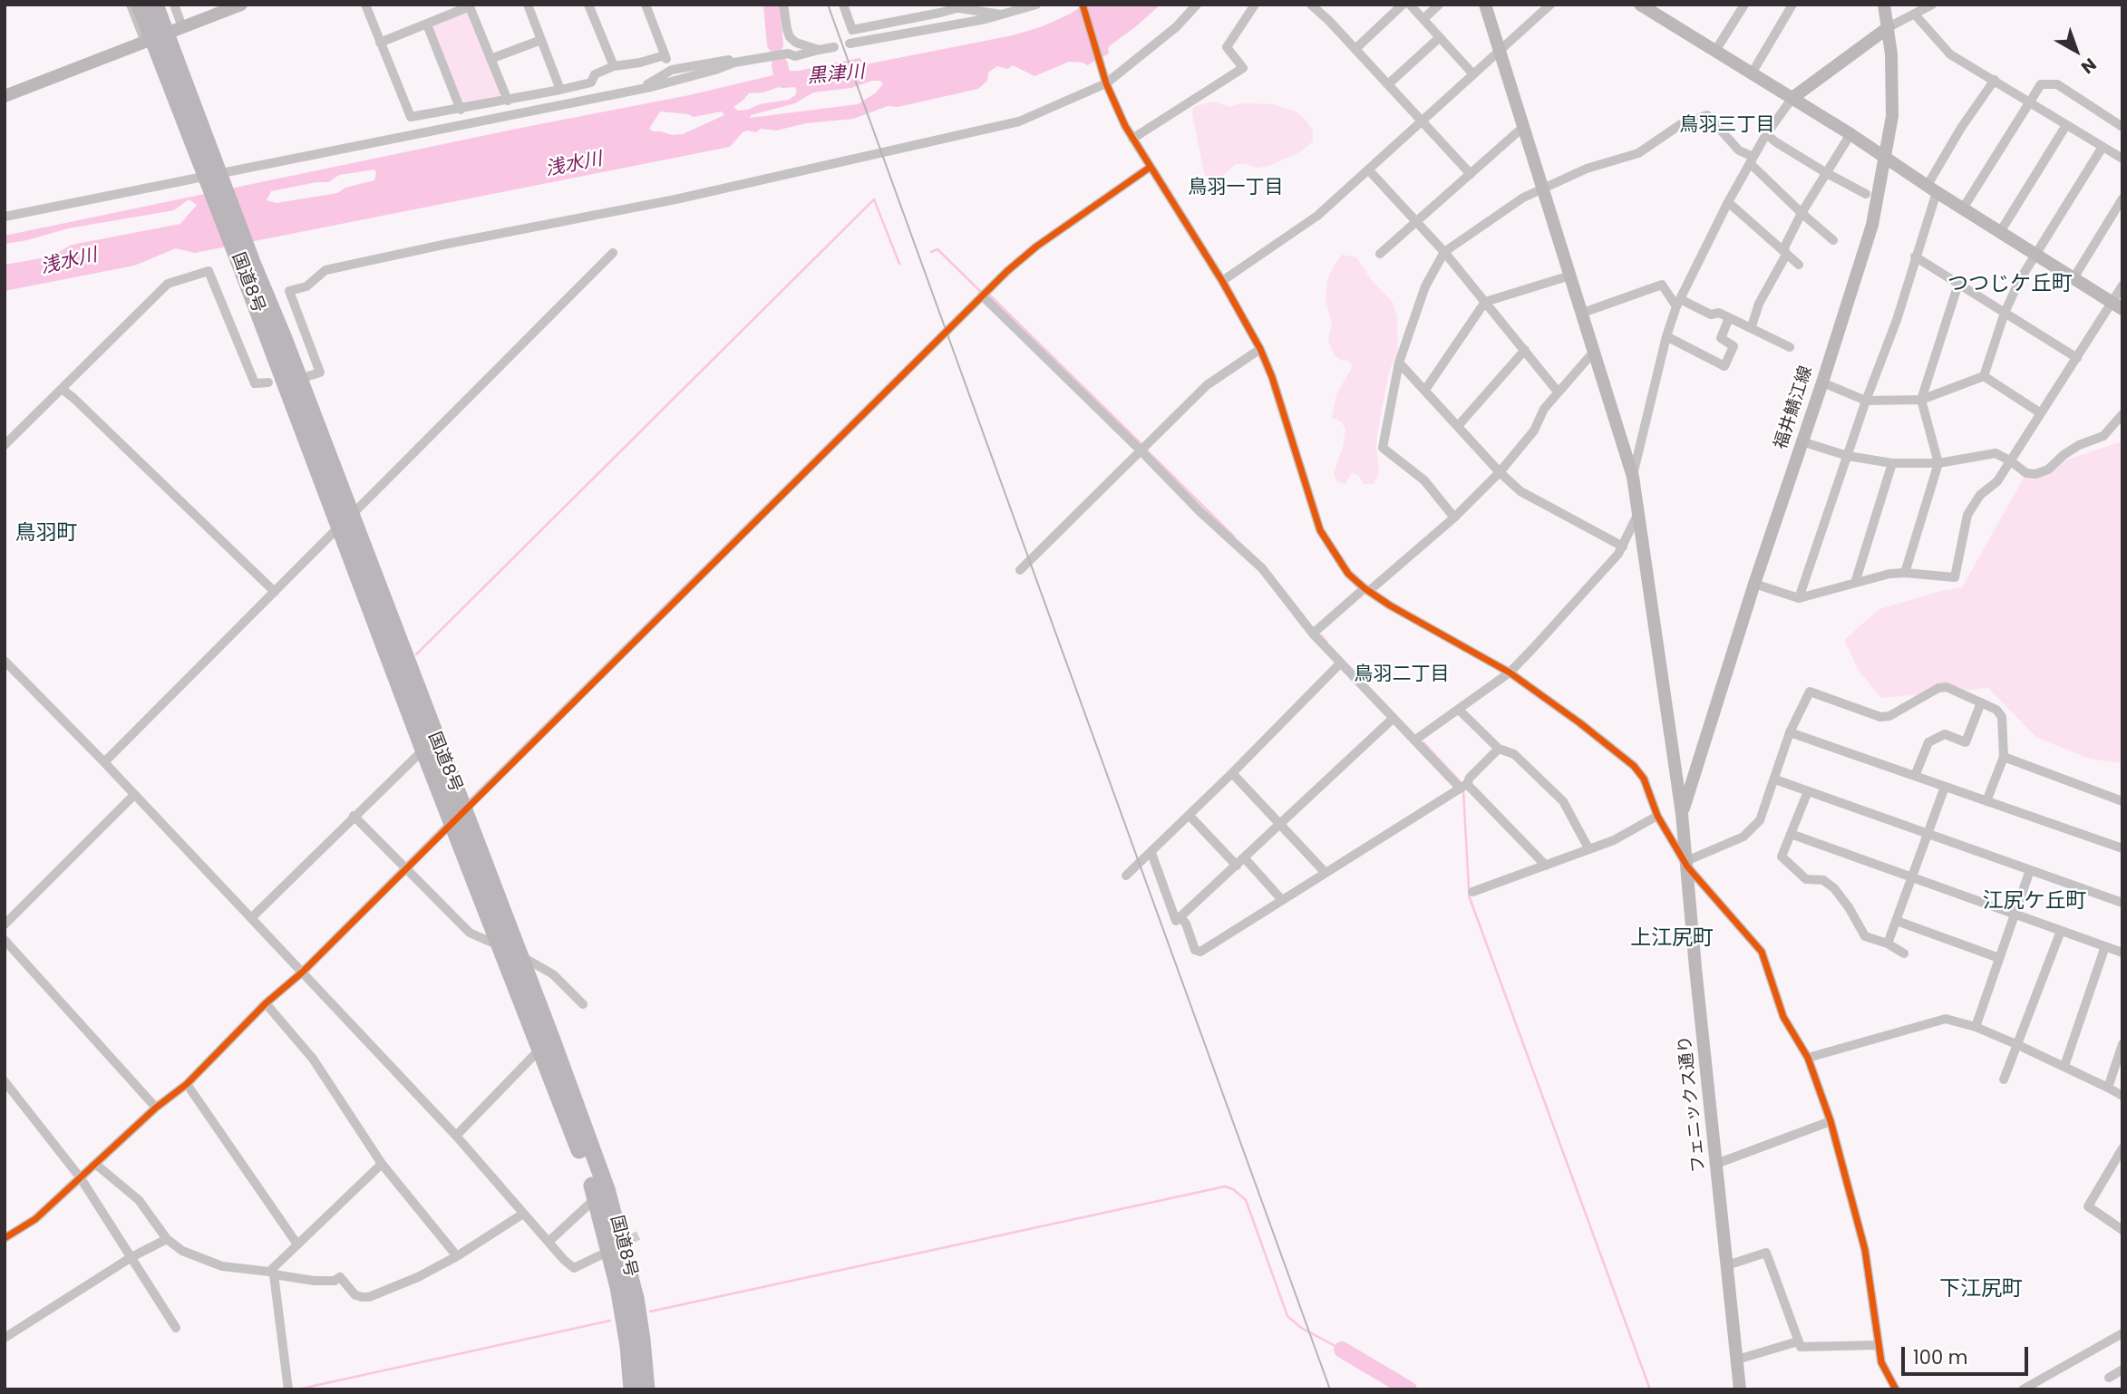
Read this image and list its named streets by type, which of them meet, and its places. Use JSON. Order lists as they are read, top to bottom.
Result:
{
  "streets": {
    "highway": ["国道8号"],
    "street": ["福井鯖江線", "フェニックス通り"]
  },
  "crossings": [
    ["福井鯖江線", "フェニックス通り"]
  ],
  "districts": [
    "鳥羽三丁目",
    "鳥羽一丁目",
    "つつじケ丘町",
    "鳥羽町",
    "鳥羽二丁目",
    "江尻ケ丘町",
    "上江尻町",
    "下江尻町"
  ],
  "water": ["黒津川", "浅水川"],
  "scale_bar": "100 m",
  "north": "bottom right"
}
